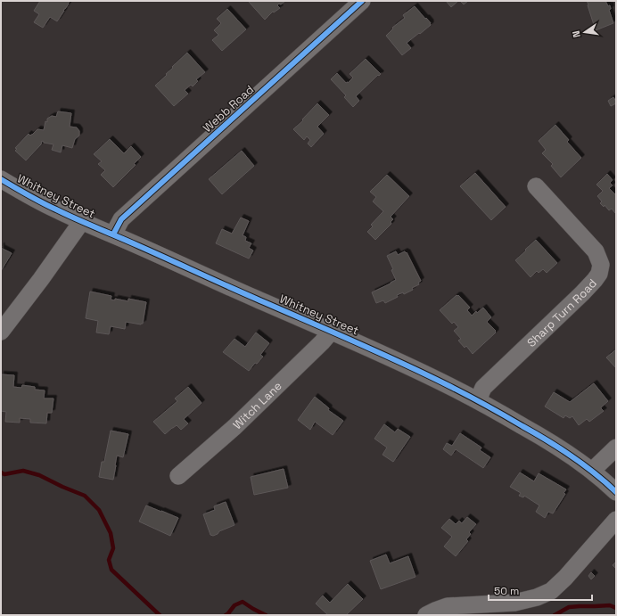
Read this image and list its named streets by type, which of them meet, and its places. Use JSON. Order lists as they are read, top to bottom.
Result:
{
  "streets": {
    "street": [
      "Webb Road",
      "Whitney Street",
      "Sharp Turn Road",
      "Witch Lane"
    ]
  },
  "crossings": [
    ["Webb Road", "Whitney Street"],
    ["Whitney Street", "Sharp Turn Road"],
    ["Whitney Street", "Witch Lane"]
  ],
  "scale_bar": "50 m",
  "north": "left"
}
